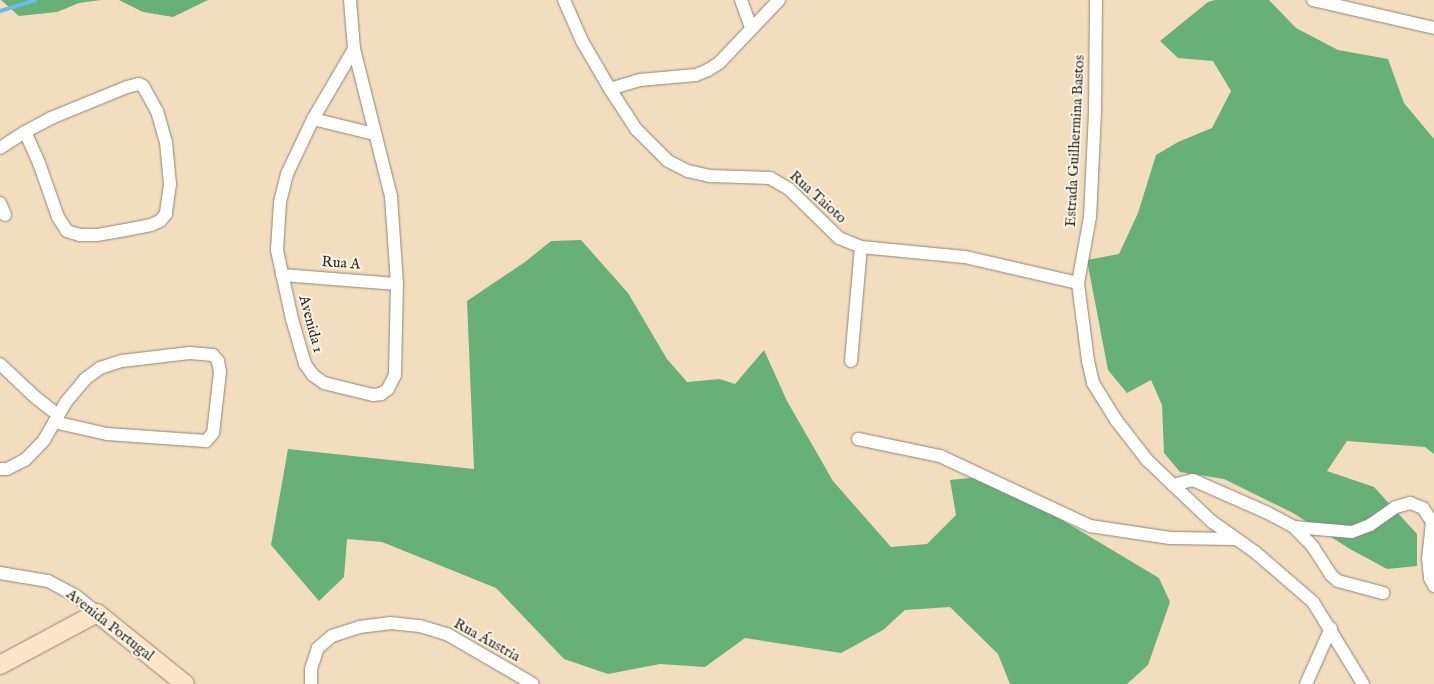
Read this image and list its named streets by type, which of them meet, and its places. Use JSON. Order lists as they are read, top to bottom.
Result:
{
  "streets": {
    "street": [
      "Estrada Guilhermina Bastos",
      "Rua Taioto",
      "Rua A",
      "Avenida 1",
      "Avenida Portugal",
      "Rua Áustria"
    ]
  },
  "crossings": [
    ["Estrada Guilhermina Bastos", "Rua Taioto"],
    ["Rua A", "Avenida 1"]
  ]
}
